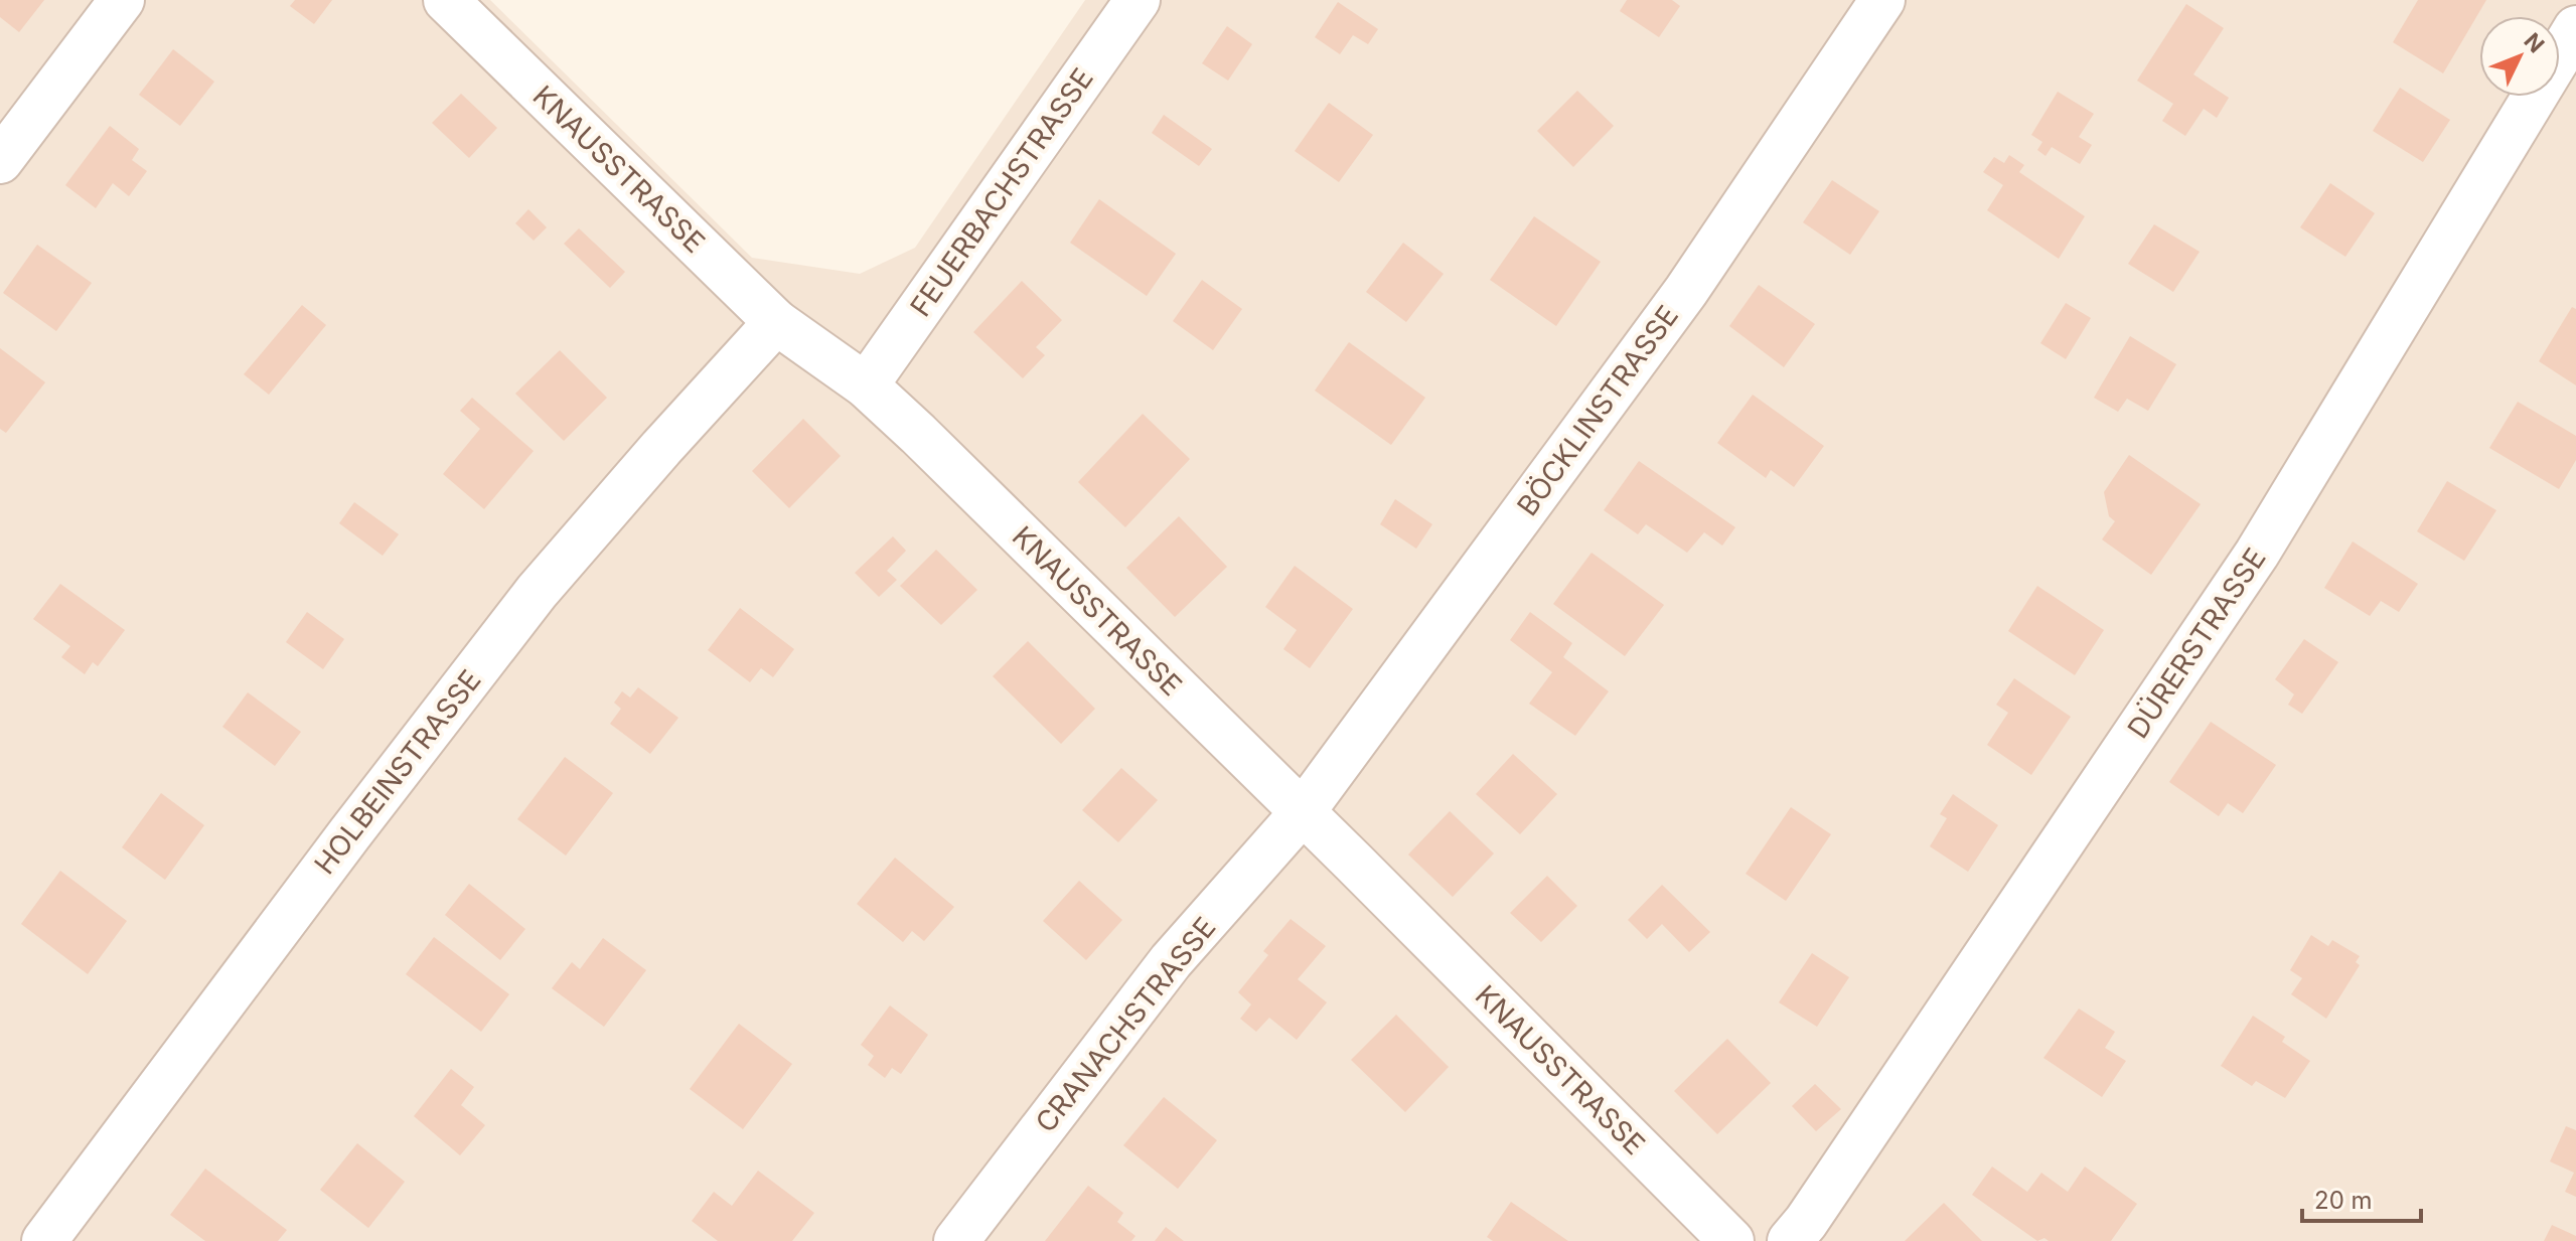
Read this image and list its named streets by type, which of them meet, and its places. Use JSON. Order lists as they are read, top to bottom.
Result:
{
  "streets": {
    "street": [
      "KNAUSSTRASSE",
      "FEUERBACHSTRASSE",
      "BÖCKLINSTRASSE",
      "DÜRERSTRASSE",
      "HOLBEINSTRASSE",
      "CRANACHSTRASSE"
    ]
  },
  "crossings": [
    ["KNAUSSTRASSE", "FEUERBACHSTRASSE"],
    ["KNAUSSTRASSE", "BÖCKLINSTRASSE"],
    ["KNAUSSTRASSE", "HOLBEINSTRASSE"],
    ["KNAUSSTRASSE", "CRANACHSTRASSE"],
    ["BÖCKLINSTRASSE", "CRANACHSTRASSE"]
  ],
  "scale_bar": "20 m",
  "north": "top right"
}
